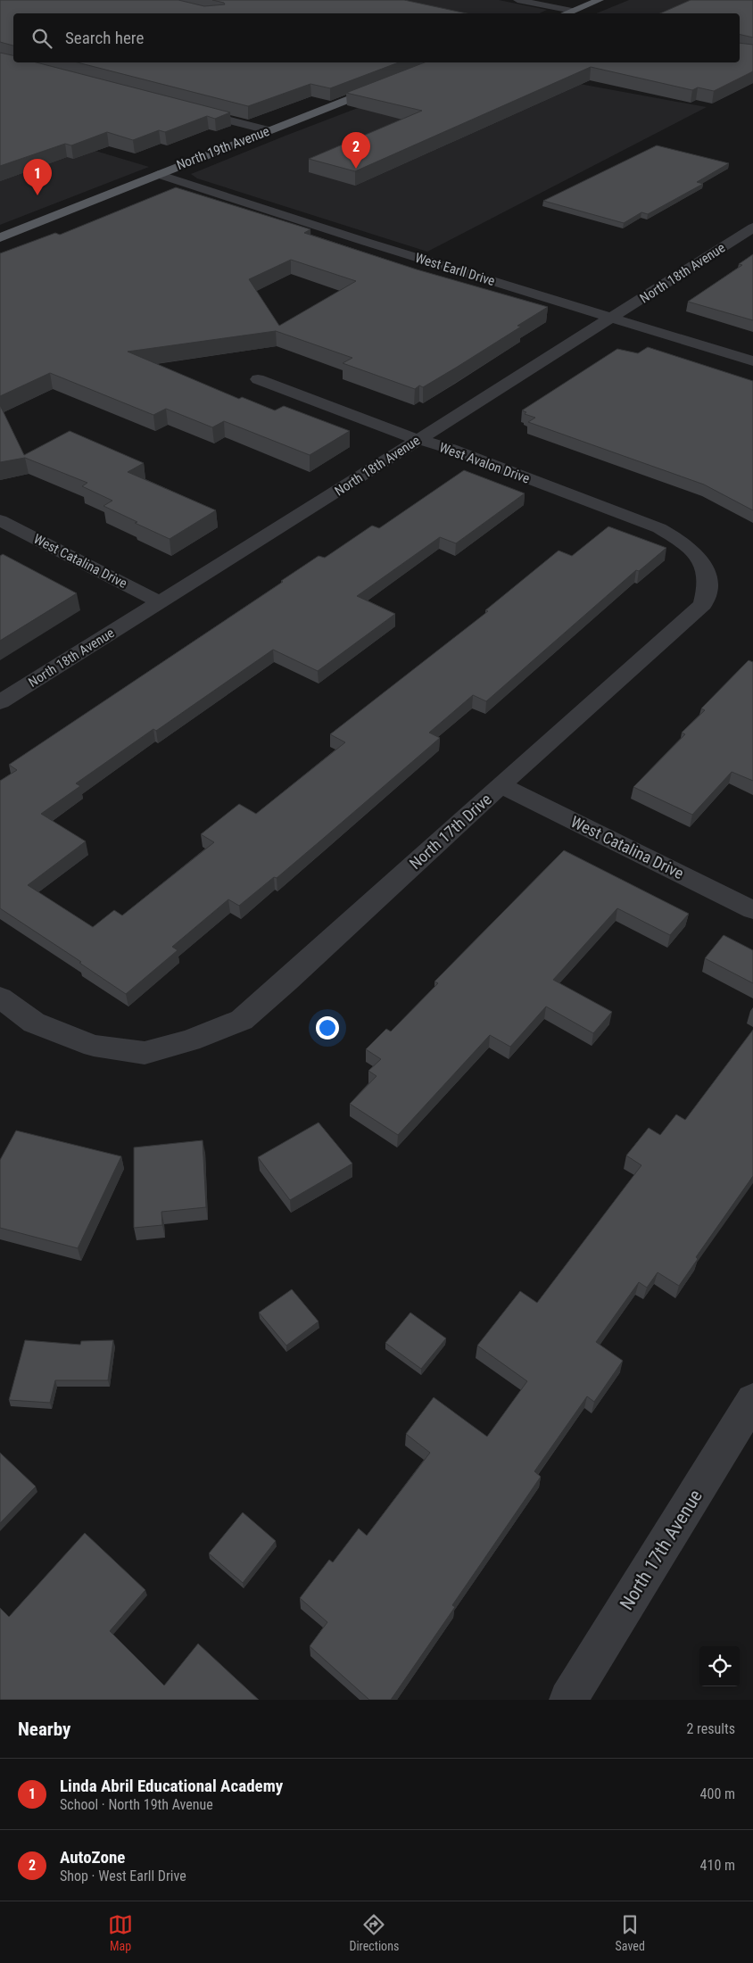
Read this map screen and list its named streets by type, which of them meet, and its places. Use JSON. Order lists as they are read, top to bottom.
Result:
{
  "streets": {
    "main road": ["North 19th Avenue"],
    "street": [
      "West Earll Drive",
      "North 18th Avenue",
      "West Avalon Drive",
      "West Catalina Drive",
      "North 17th Drive",
      "North 17th Avenue"
    ]
  },
  "crossings": [
    ["North 19th Avenue", "West Earll Drive"],
    ["West Earll Drive", "North 18th Avenue"],
    ["North 18th Avenue", "West Avalon Drive"],
    ["North 18th Avenue", "West Catalina Drive"],
    ["West Avalon Drive", "North 17th Drive"],
    ["West Catalina Drive", "North 17th Drive"]
  ],
  "page": {
    "search": "Search here",
    "pins": ["2", "1"],
    "heading": ["Nearby", "2 results"],
    "list": [
      {
        "mark": "1",
        "name": "Linda Abril Educational Academy",
        "note": "School · North 19th Avenue",
        "value": "400 m"
      },
      {
        "mark": "2",
        "name": "AutoZone",
        "note": "Shop · West Earll Drive",
        "value": "410 m"
      }
    ],
    "nav": ["Map", "Directions", "Saved"]
  }
}
